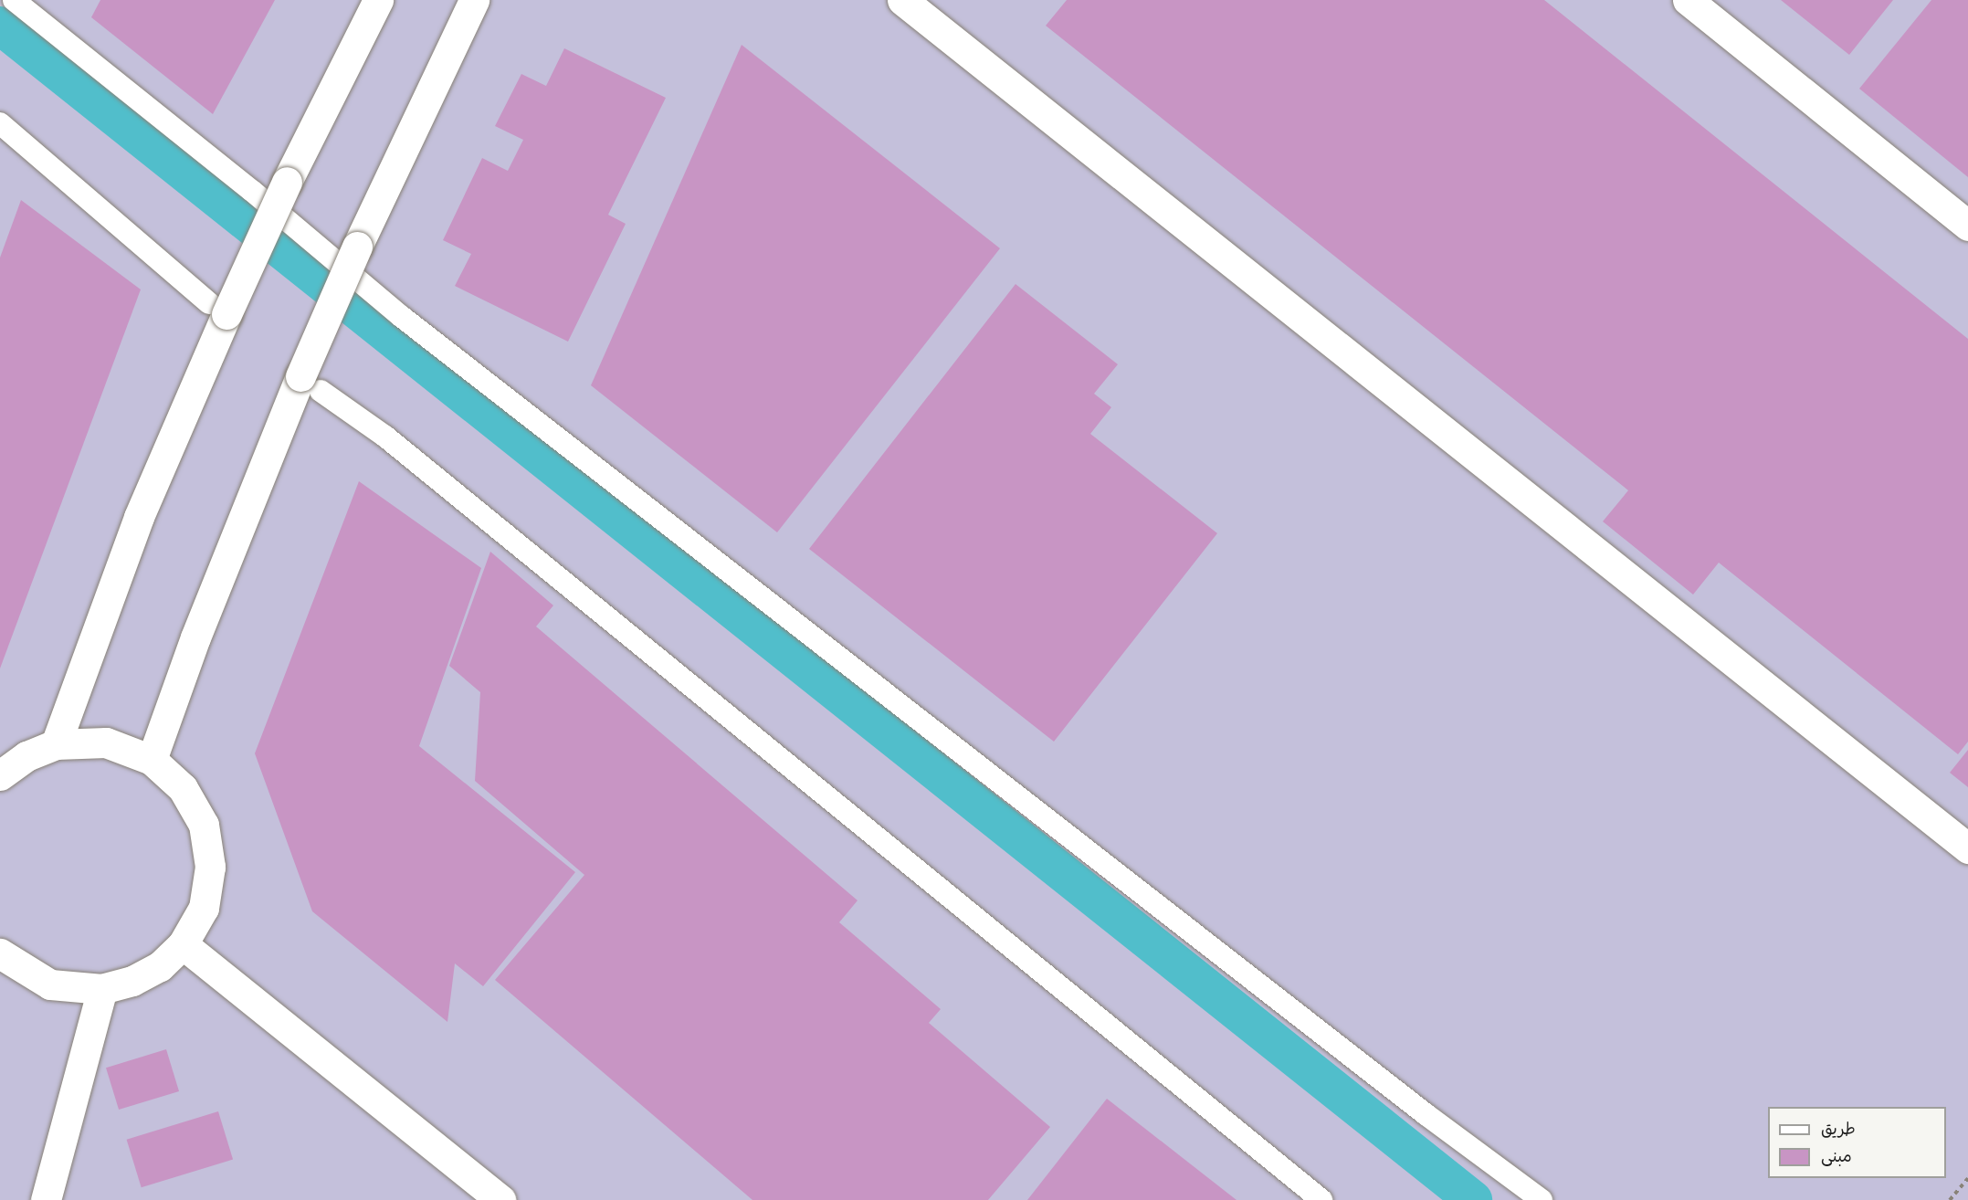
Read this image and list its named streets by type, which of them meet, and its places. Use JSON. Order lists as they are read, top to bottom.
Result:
{
  "legend": ["طريق", "مبنى"]
}
